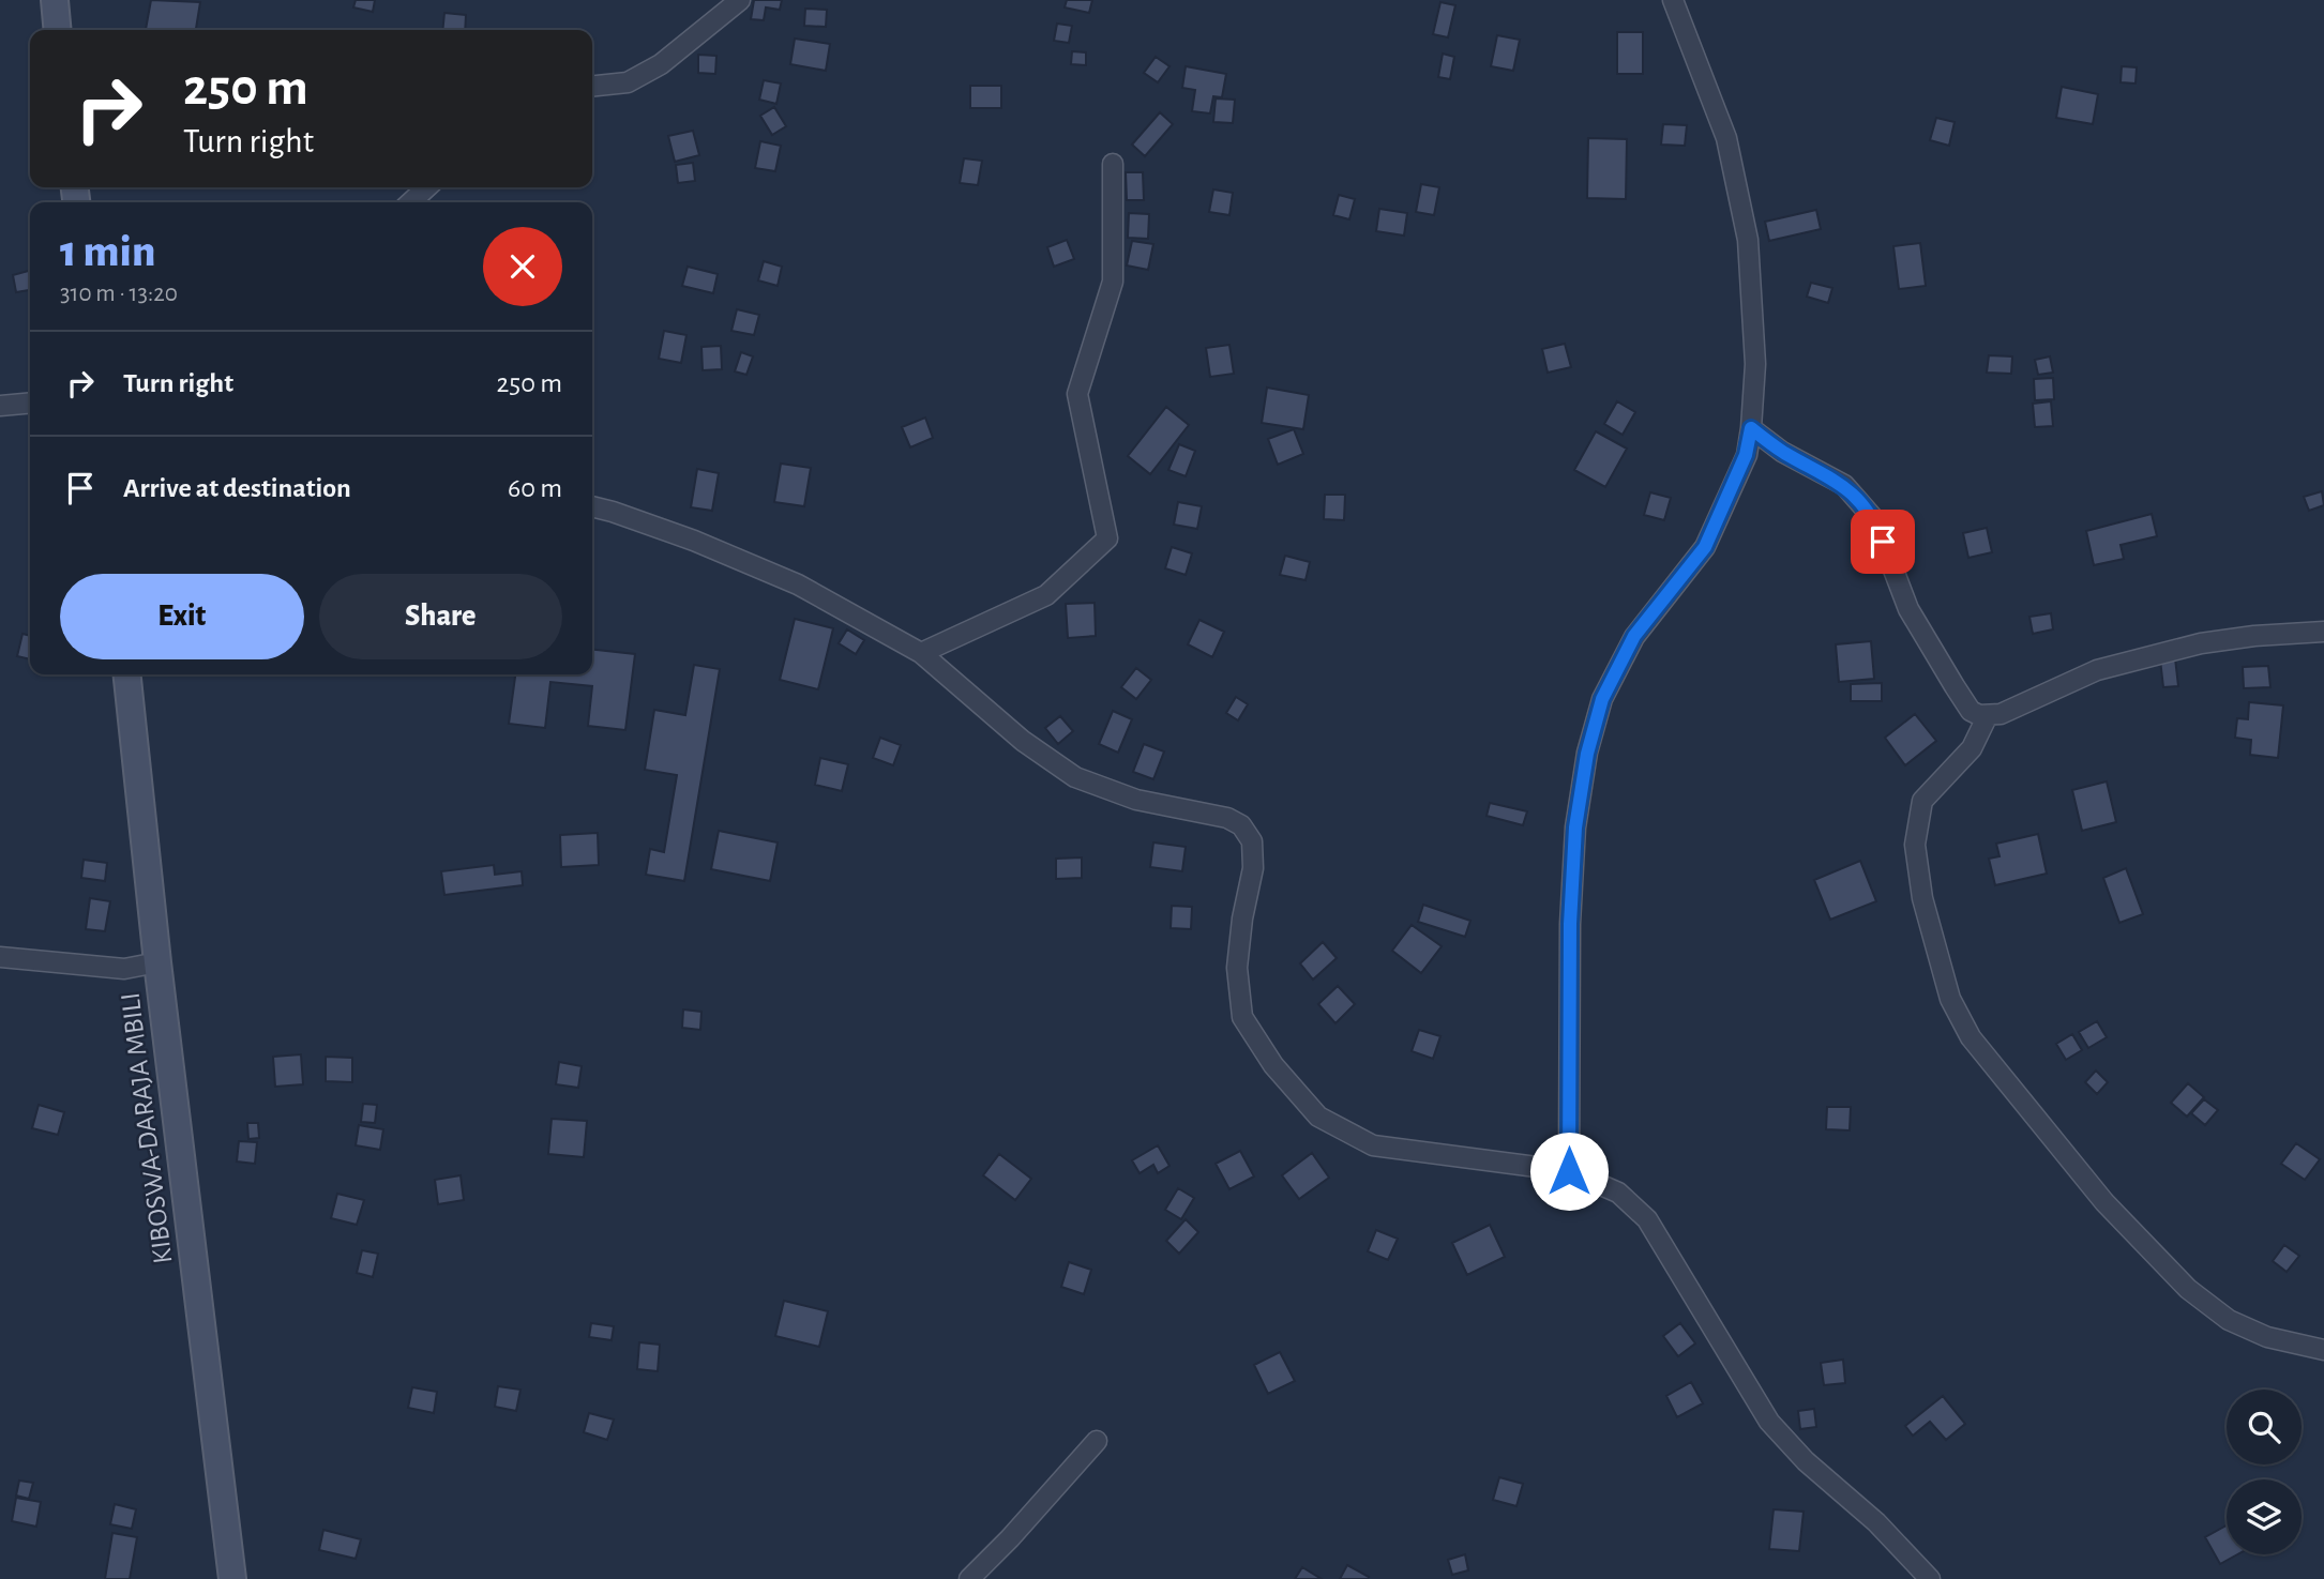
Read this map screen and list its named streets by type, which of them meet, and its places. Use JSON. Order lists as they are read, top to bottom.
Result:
{
  "streets": {
    "main road": ["KIBOSWA-DARAJA MBILI"]
  },
  "page": {
    "turn": ["250 m", "Turn right"],
    "heading": ["1 min", "310 m · 13:20"],
    "list": [
      {
        "name": "Turn right",
        "value": "250 m"
      },
      {
        "name": "Arrive at destination",
        "value": "60 m"
      }
    ],
    "buttons": ["Exit", "Share"]
  }
}
